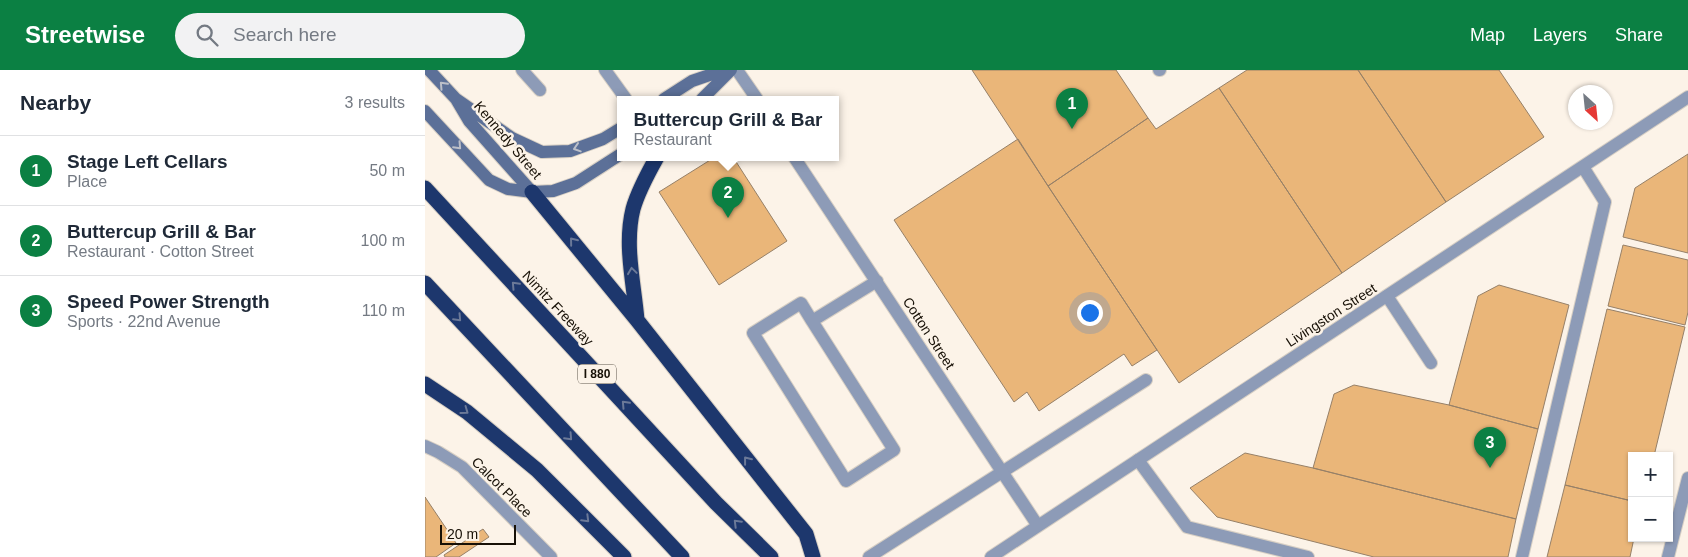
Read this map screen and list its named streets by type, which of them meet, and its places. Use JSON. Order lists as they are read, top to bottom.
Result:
{
  "streets": {
    "highway": ["Nimitz Freeway", "I 880"],
    "main road": ["Kennedy Street"],
    "street": ["Livingston Street", "Cotton Street", "Calcot Place"]
  },
  "crossings": [
    ["Livingston Street", "Cotton Street"]
  ],
  "scale_bar": "20 m",
  "north": "bottom right",
  "page": {
    "header": "Streetwise",
    "search": "Search here",
    "nav": ["Map", "Layers", "Share"],
    "heading": ["Nearby", "3 results"],
    "pins": ["1", "2", "3"],
    "popup": ["Buttercup Grill & Bar", "Restaurant"],
    "list": [
      {
        "mark": "1",
        "name": "Stage Left Cellars",
        "note": "Place",
        "value": "50 m"
      },
      {
        "mark": "2",
        "name": "Buttercup Grill & Bar",
        "note": "Restaurant · Cotton Street",
        "value": "100 m"
      },
      {
        "mark": "3",
        "name": "Speed Power Strength",
        "note": "Sports · 22nd Avenue",
        "value": "110 m"
      }
    ],
    "map_buttons": ["+", "−"],
    "scale": "20 m"
  }
}
